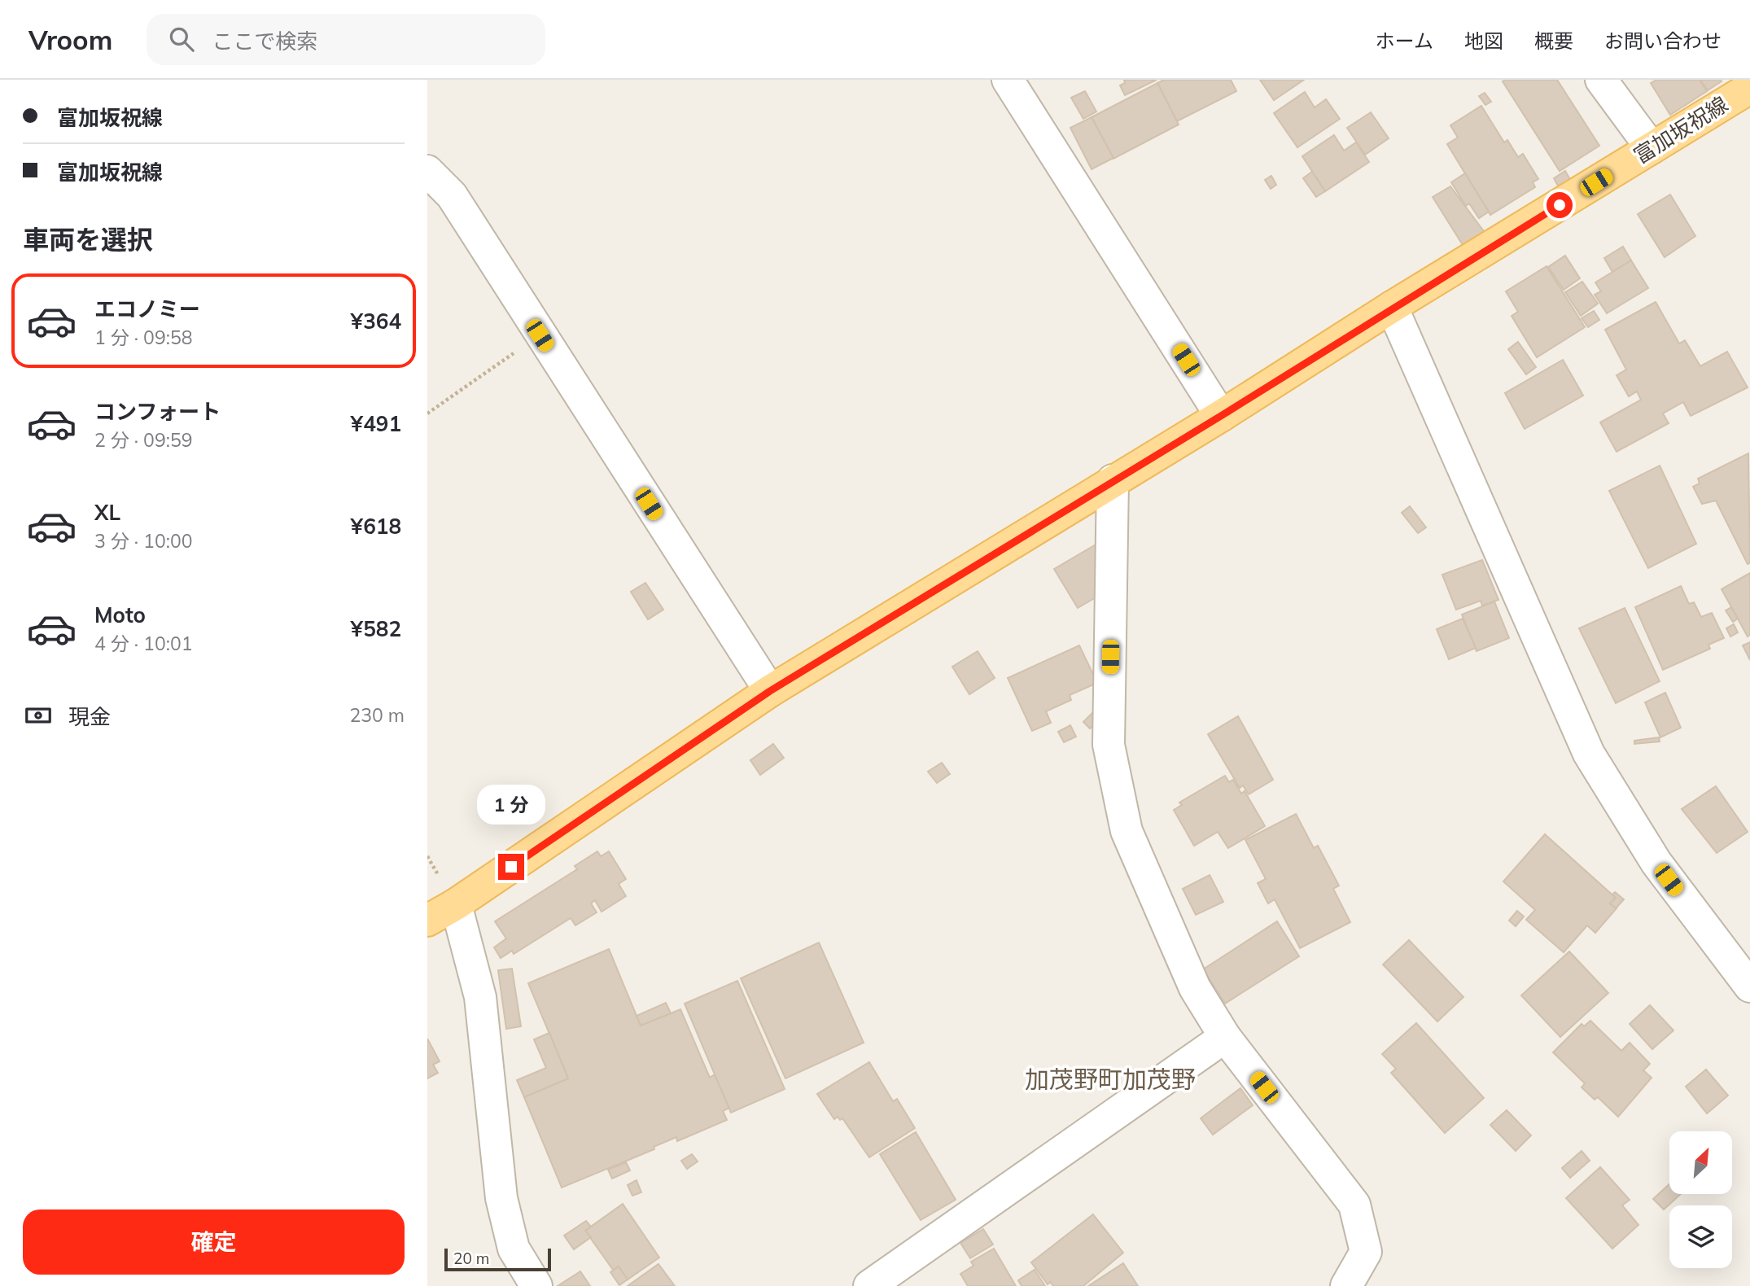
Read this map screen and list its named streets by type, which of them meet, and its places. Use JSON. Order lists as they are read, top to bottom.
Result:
{
  "streets": {
    "main road": ["富加坂祝線"]
  },
  "districts": ["加茂野町加茂野"],
  "scale_bar": "20 m",
  "north": "top right",
  "page": {
    "header": "Vroom",
    "search": "ここで検索",
    "nav": [
      "ホーム",
      "地図",
      "概要",
      "お問い合わせ"
    ],
    "banner": ["富加坂祝線", "富加坂祝線"],
    "heading": "車両を選択",
    "list": [
      {
        "name": "エコノミー",
        "note": "1 分 · 09:58",
        "value": "¥364"
      },
      {
        "name": "コンフォート",
        "note": "2 分 · 09:59",
        "value": "¥491"
      },
      {
        "name": "XL",
        "note": "3 分 · 10:00",
        "value": "¥618"
      },
      {
        "name": "Moto",
        "note": "4 分 · 10:01",
        "value": "¥582"
      }
    ],
    "pay": ["現金", "230 m"],
    "bubble": "1 分",
    "buttons": "確定",
    "scale": "20 m"
  }
}
